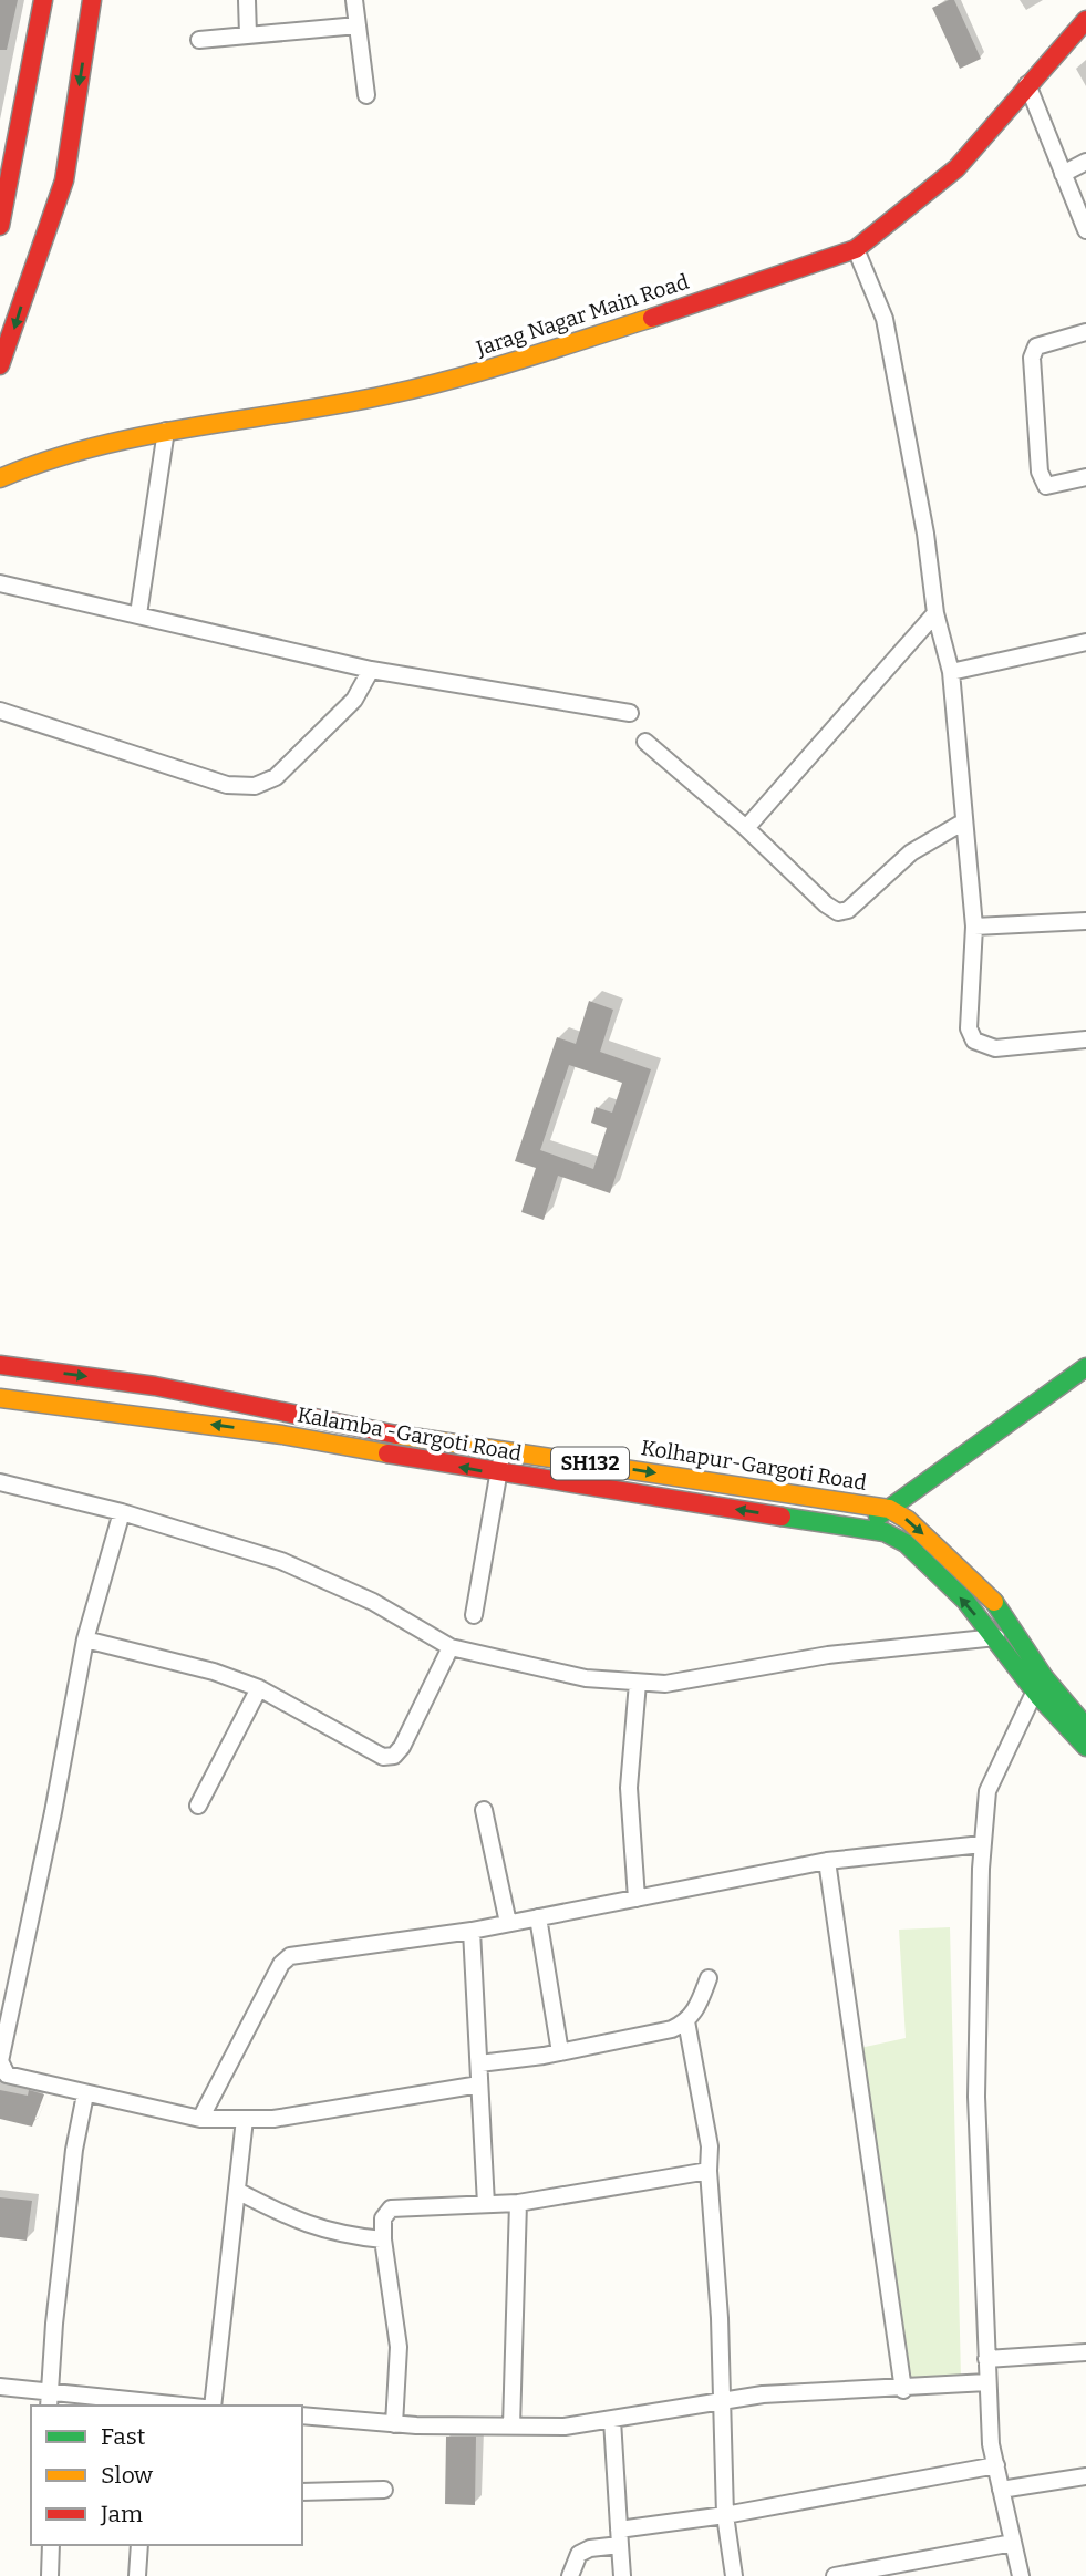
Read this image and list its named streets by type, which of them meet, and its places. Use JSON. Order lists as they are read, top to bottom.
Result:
{
  "streets": {
    "main road": [
      "Jarag Nagar Main Road",
      "Kalamba -Gargoti Road",
      "SH132",
      "Kolhapur-Gargoti Road"
    ]
  },
  "crossings": [
    ["Kalamba -Gargoti Road", "Kolhapur-Gargoti Road"]
  ],
  "one_way": ["Kalamba -Gargoti Road", "Kolhapur-Gargoti Road"],
  "legend": ["Fast", "Slow", "Jam"]
}
